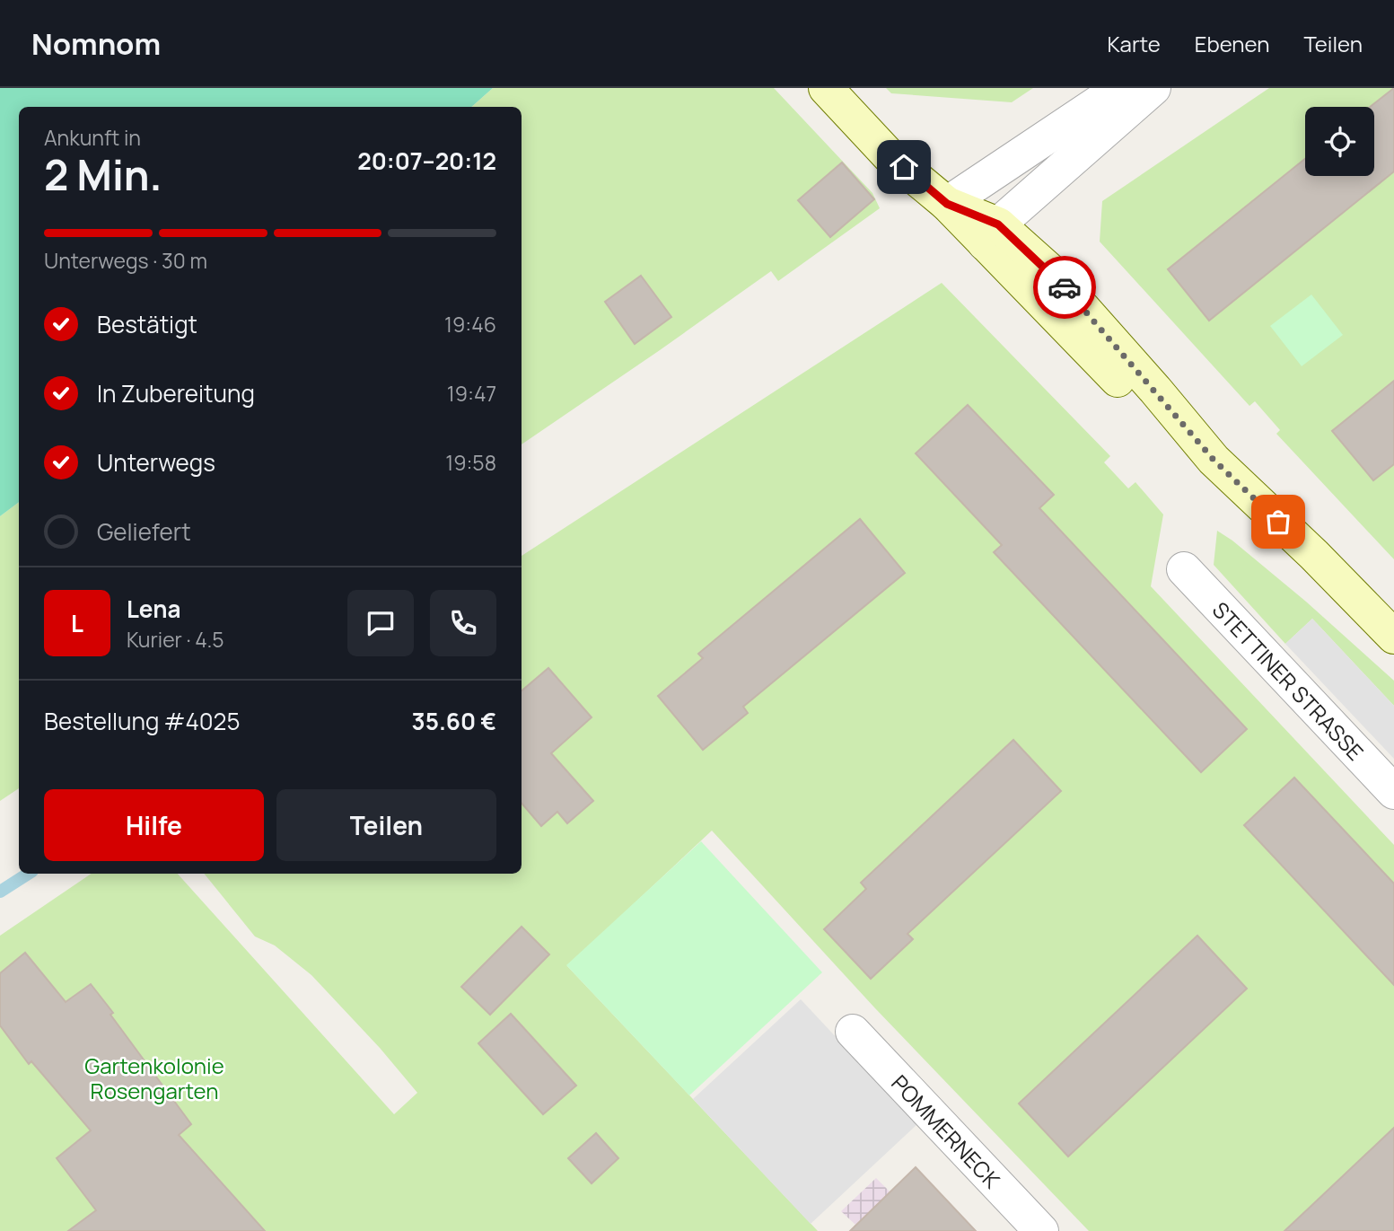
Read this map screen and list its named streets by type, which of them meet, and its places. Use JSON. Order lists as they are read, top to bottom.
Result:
{
  "streets": {
    "street": ["STETTINER STRASSE", "POMMERNECK"]
  },
  "parks": ["Gartenkolonie Rosengarten"],
  "page": {
    "header": "Nomnom",
    "nav": ["Karte", "Ebenen", "Teilen"],
    "heading": ["2 Min.", "Ankunft in", "20:07–20:12"],
    "panel": [
      "Lena",
      "Kurier · 4.5",
      "Bestellung #4025",
      "35.60 €"
    ],
    "bar": "Unterwegs · 30 m",
    "list": [
      ["Bestätigt", "19:46"],
      ["In Zubereitung", "19:47"],
      ["Unterwegs", "19:58"],
      "Geliefert"
    ],
    "round": "L",
    "buttons": ["Hilfe", "Teilen"]
  }
}
